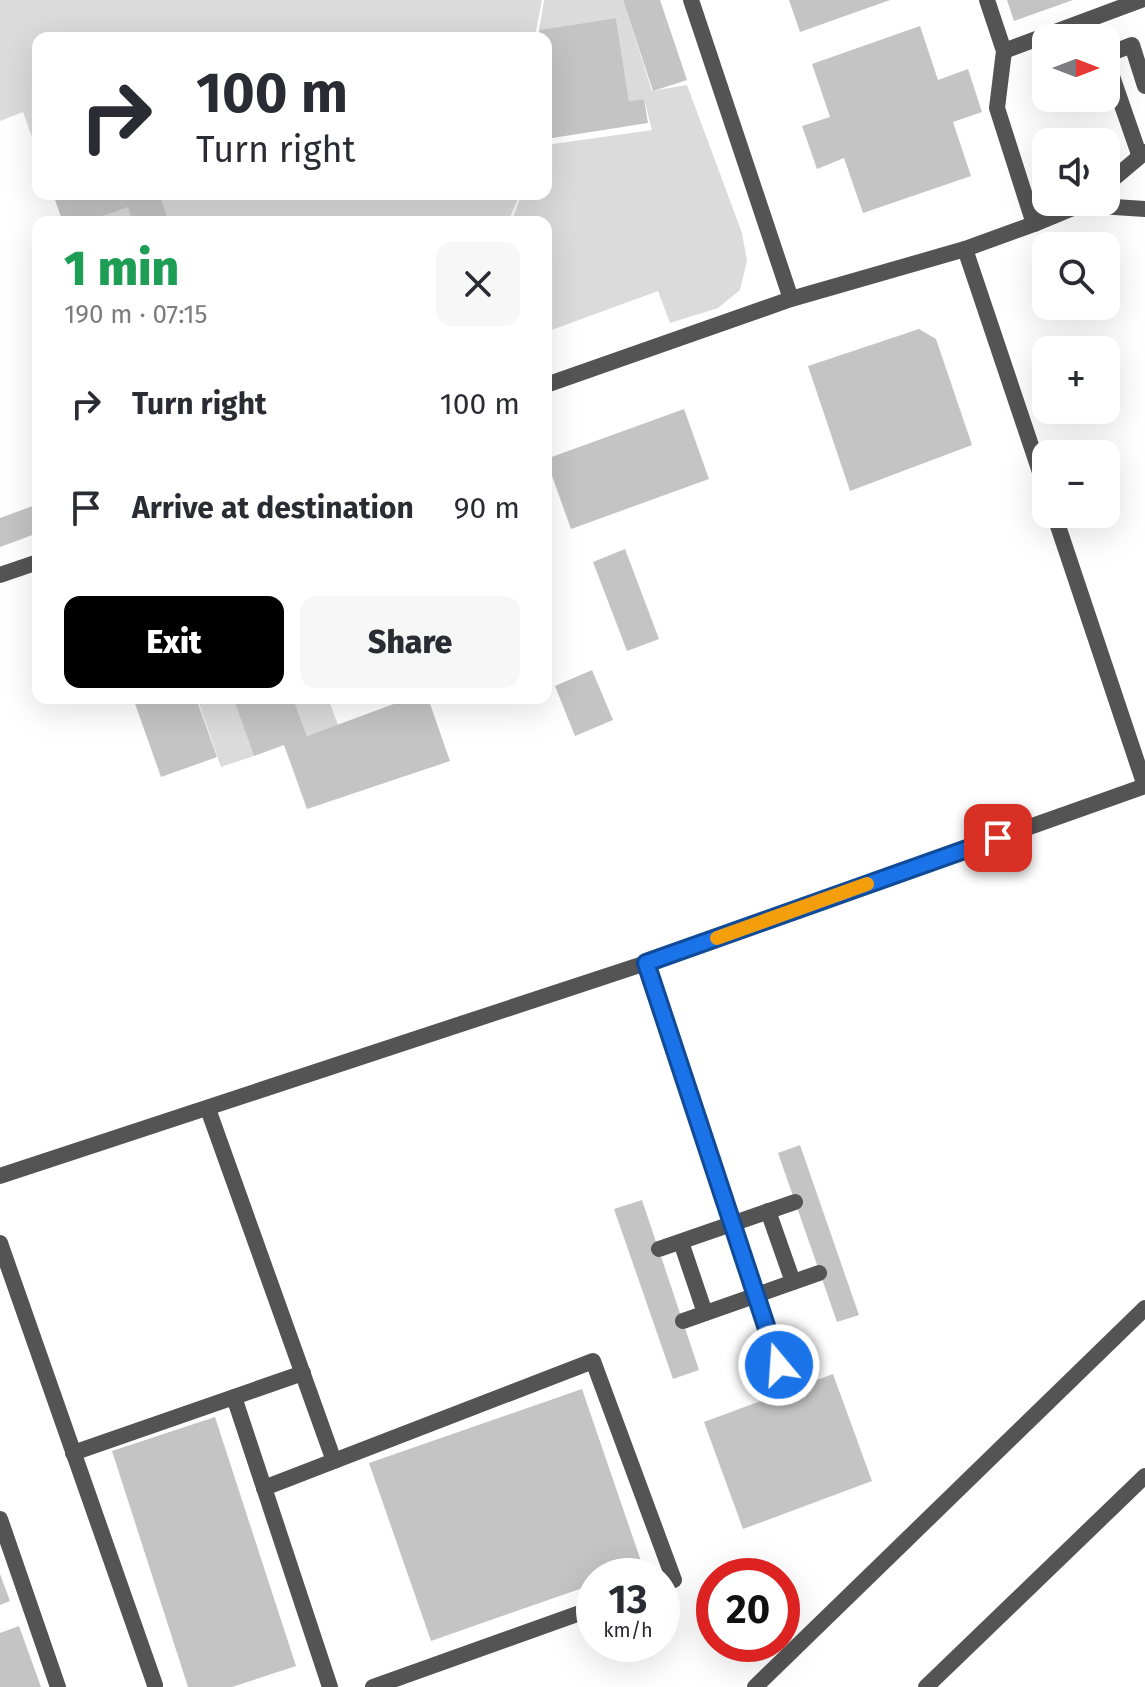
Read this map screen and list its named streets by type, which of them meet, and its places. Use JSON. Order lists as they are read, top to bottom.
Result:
{
  "north": "right",
  "page": {
    "map_buttons": ["+", "−"],
    "turn": ["100 m", "Turn right"],
    "heading": ["1 min", "190 m · 07:15"],
    "list": [
      {
        "name": "Turn right",
        "value": "100 m"
      },
      {
        "name": "Arrive at destination",
        "value": "90 m"
      }
    ],
    "buttons": ["Exit", "Share"],
    "speed": "13 km/h",
    "limit": "20"
  }
}
